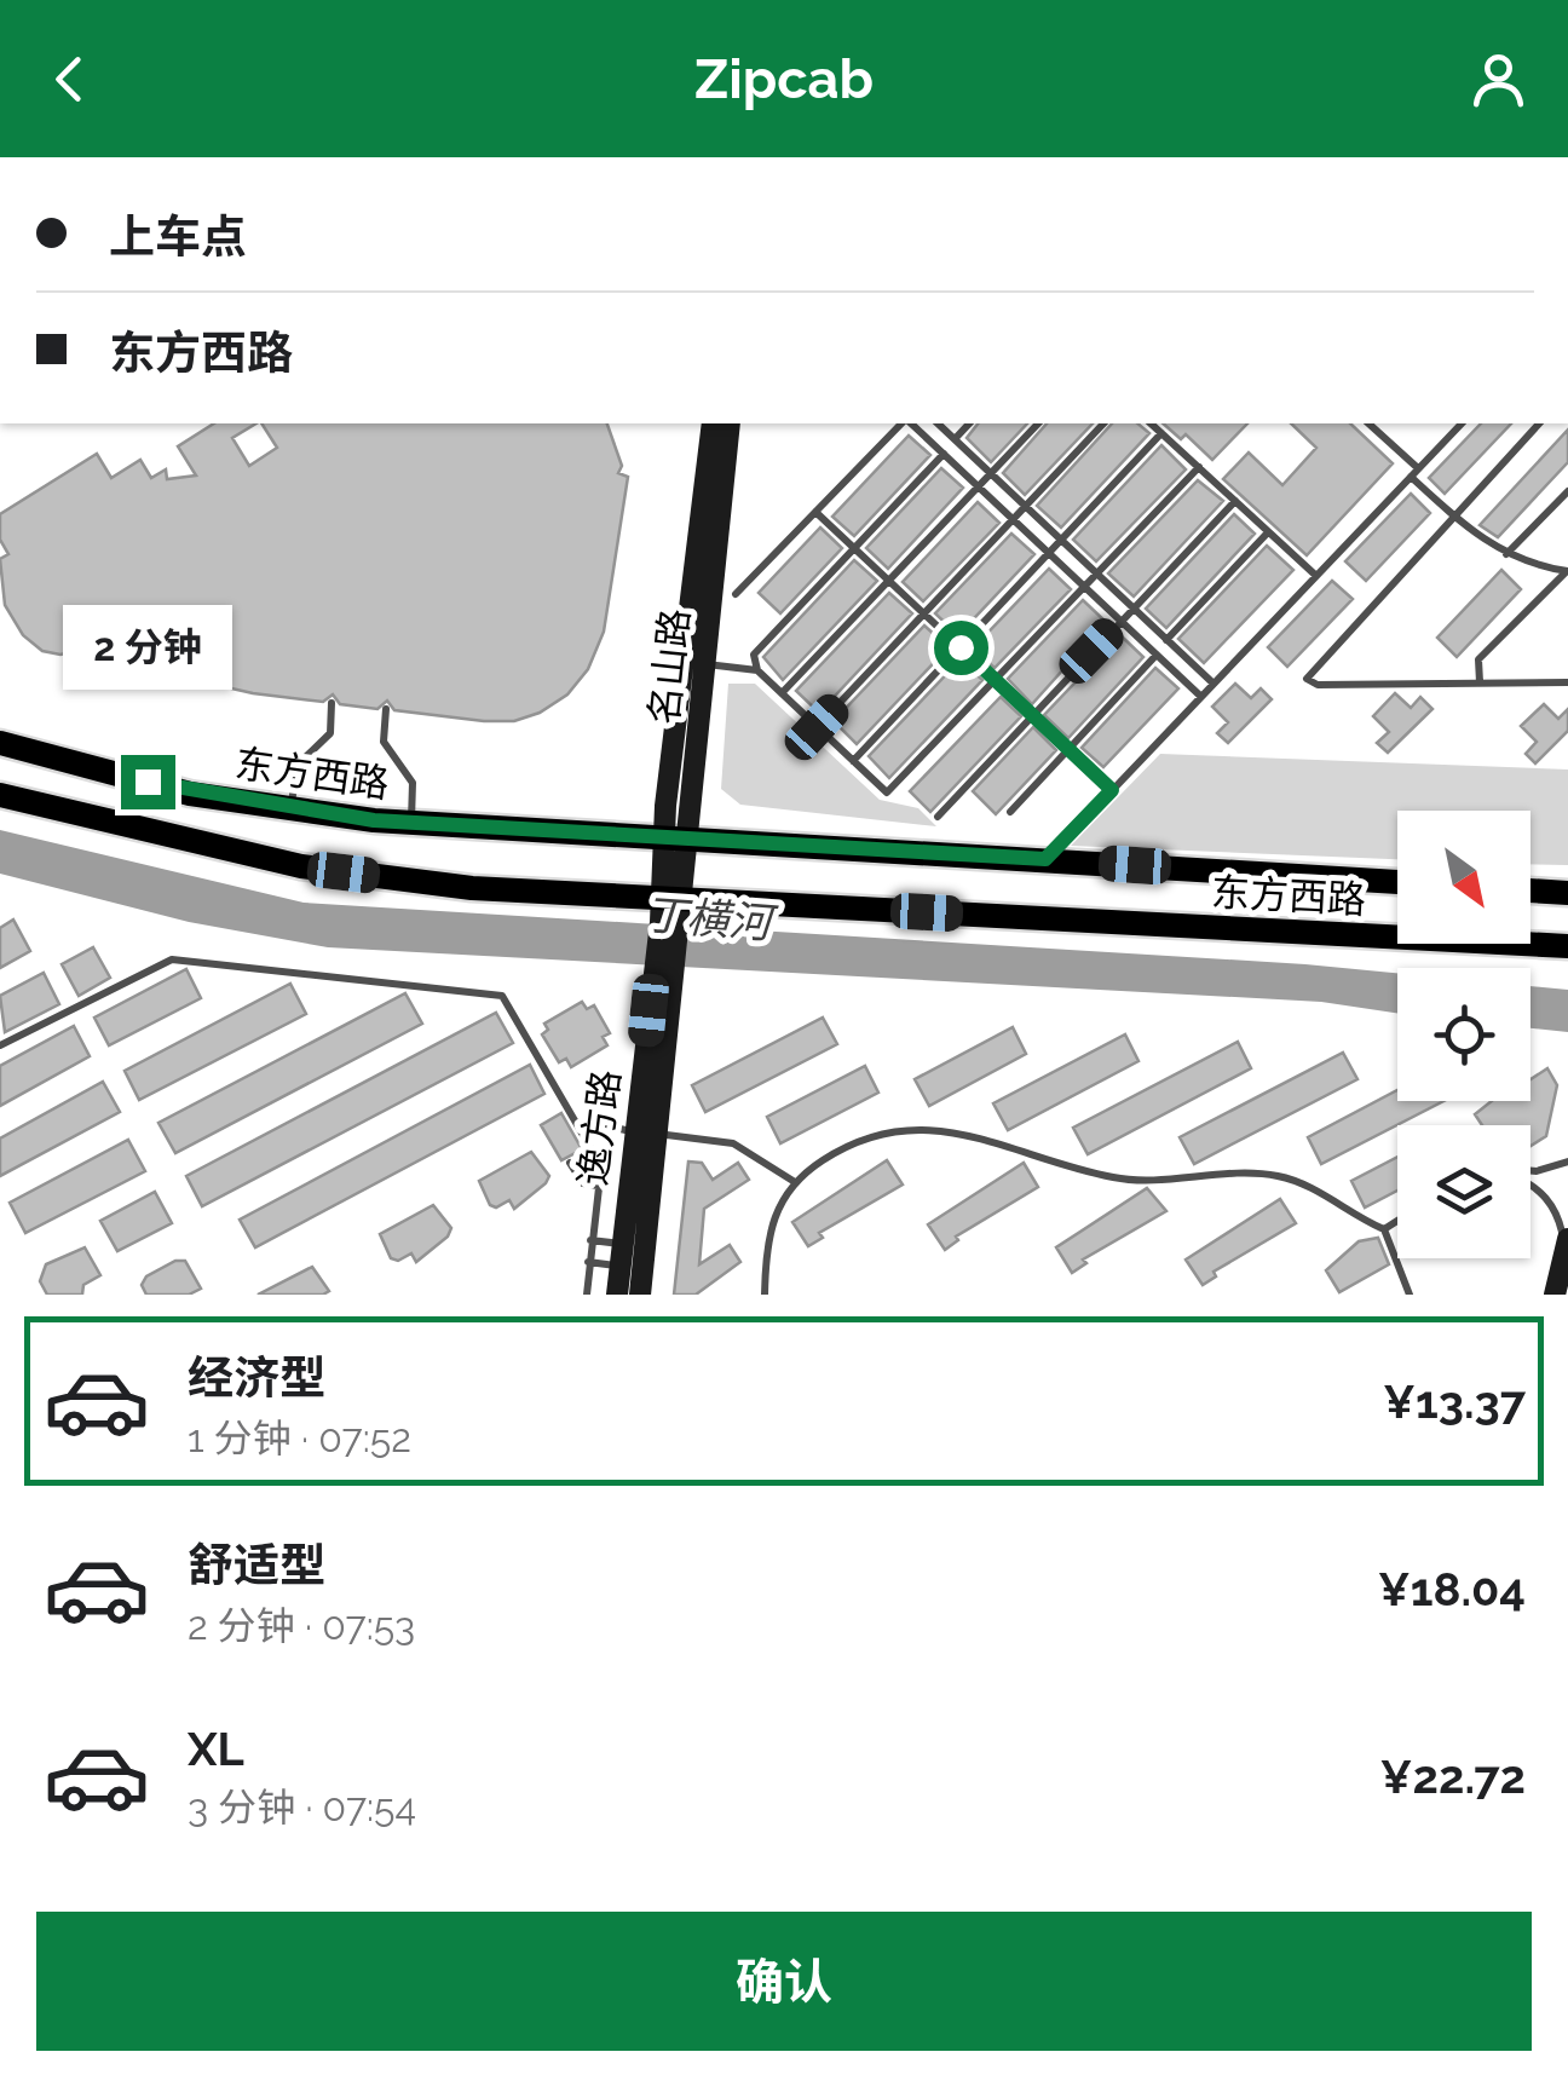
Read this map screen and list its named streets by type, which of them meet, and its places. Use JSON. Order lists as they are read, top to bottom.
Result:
{
  "streets": {
    "main road": ["东方西路"],
    "street": ["名山路", "逸方路"]
  },
  "crossings": [
    ["名山路", "东方西路"],
    ["名山路", "逸方路"],
    ["东方西路", "逸方路"]
  ],
  "water": ["丁横河"],
  "north": "bottom right",
  "page": {
    "header": "Zipcab",
    "banner": ["上车点", "东方西路"],
    "bubble": "2 分钟",
    "list": [
      {
        "name": "经济型",
        "note": "1 分钟 · 07:52",
        "value": "¥13.37"
      },
      {
        "name": "舒适型",
        "note": "2 分钟 · 07:53",
        "value": "¥18.04"
      },
      {
        "name": "XL",
        "note": "3 分钟 · 07:54",
        "value": "¥22.72"
      }
    ],
    "buttons": "确认"
  }
}
